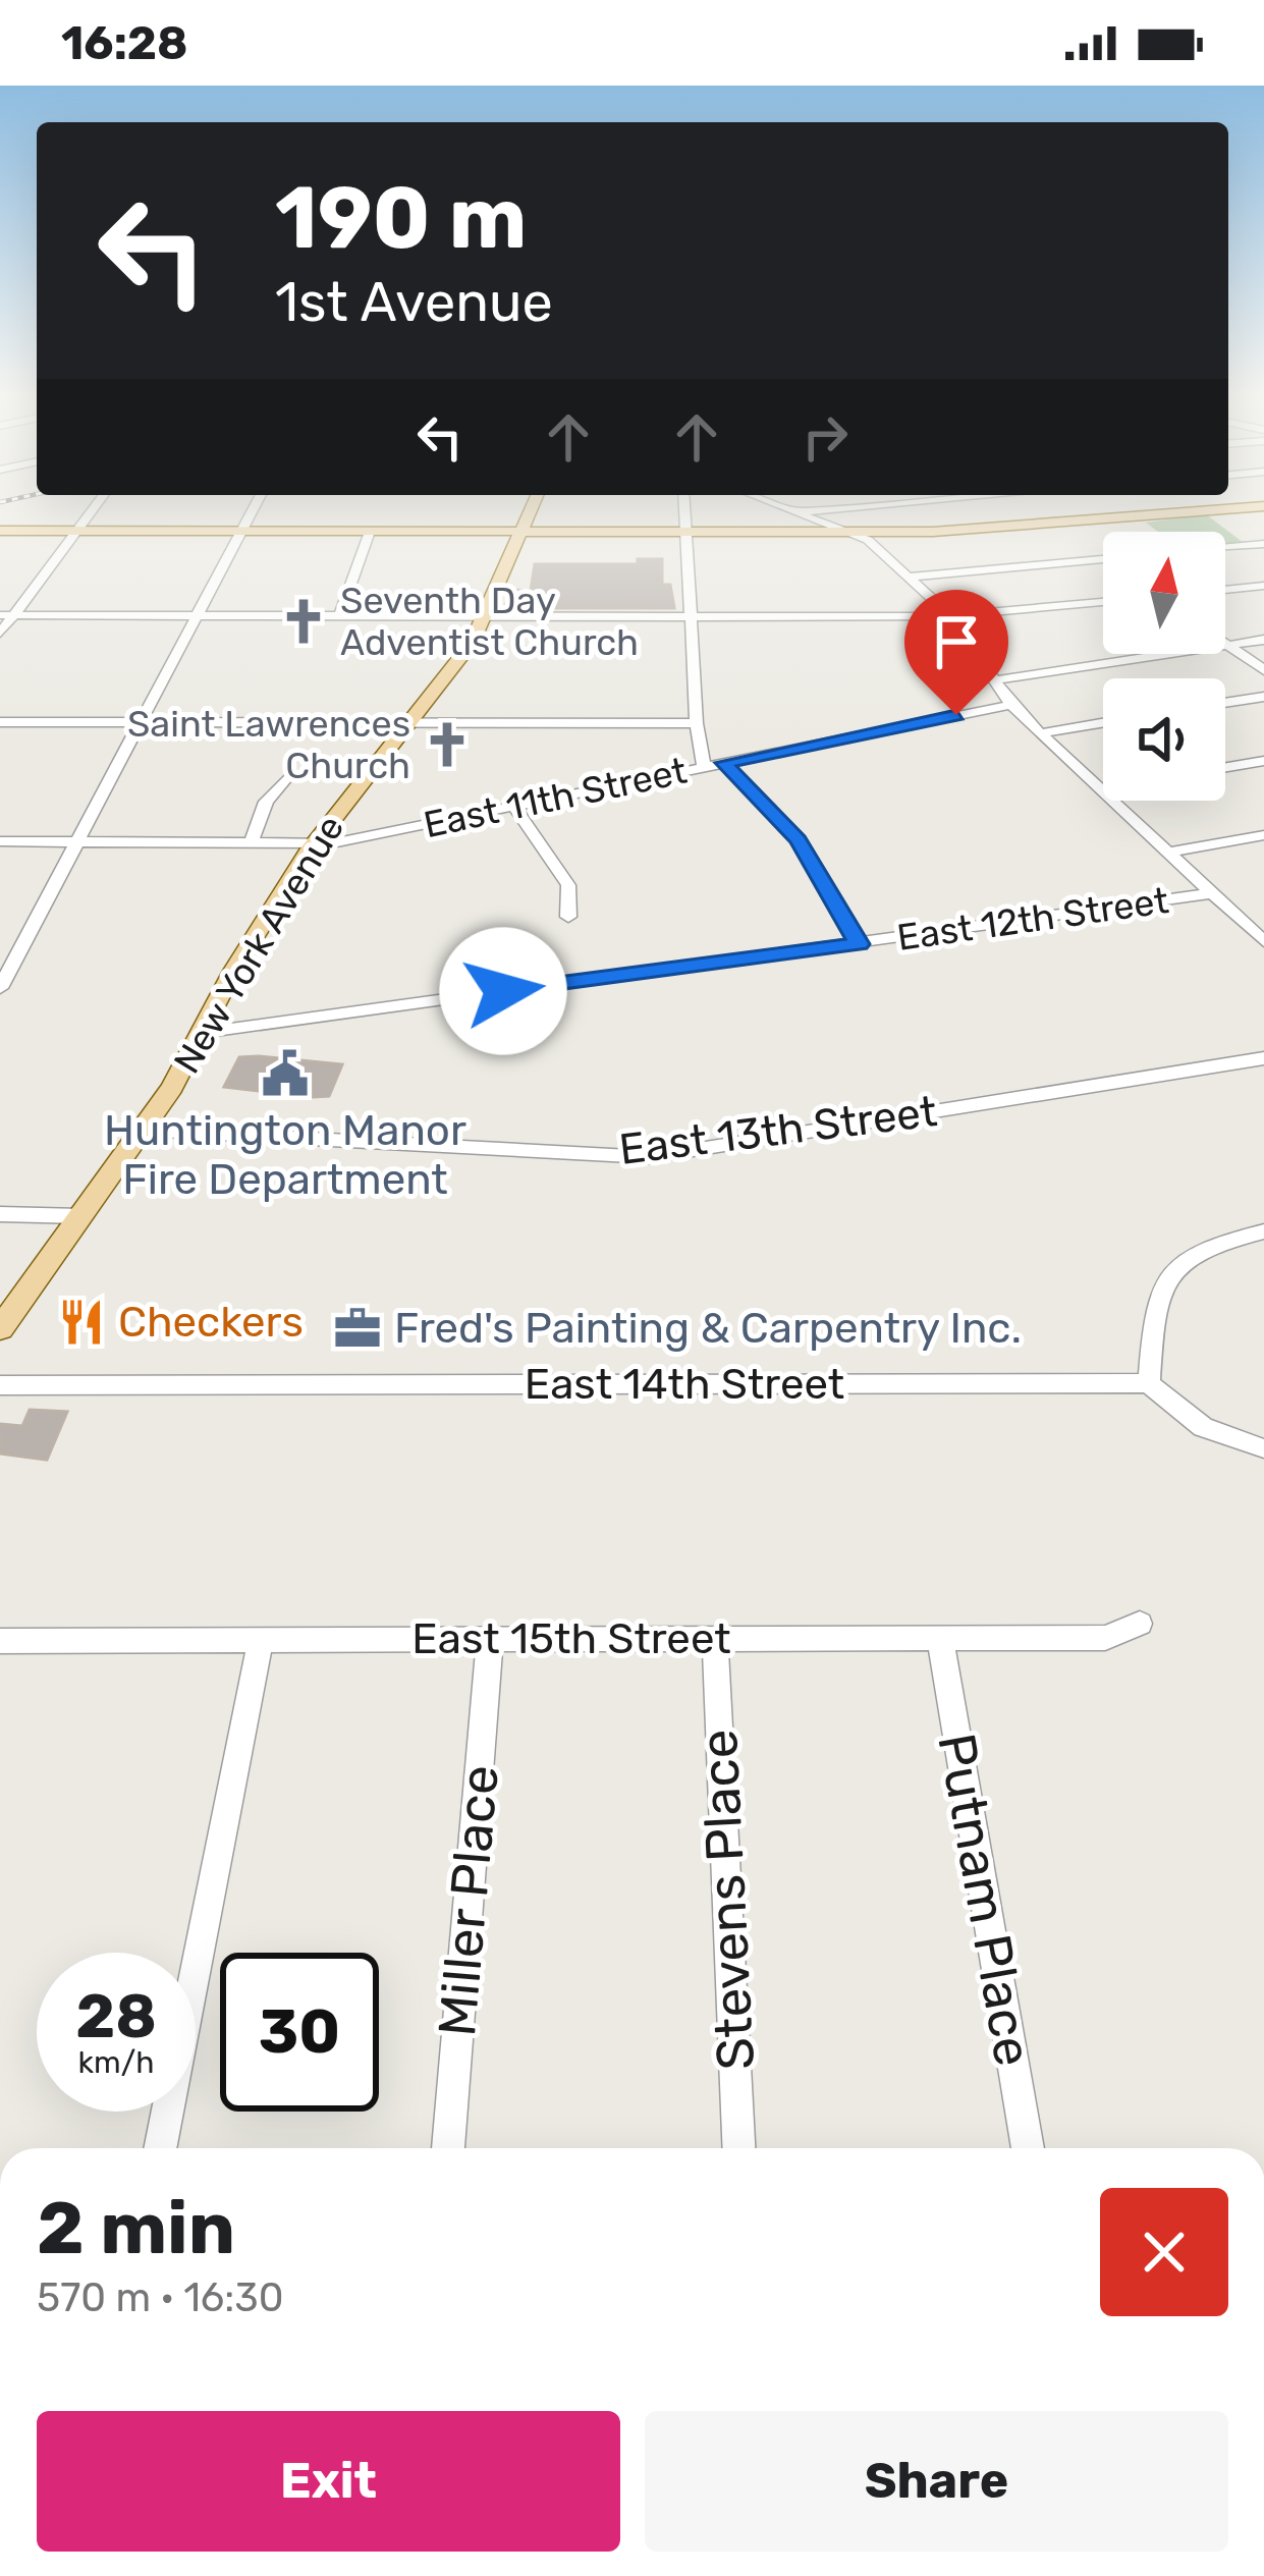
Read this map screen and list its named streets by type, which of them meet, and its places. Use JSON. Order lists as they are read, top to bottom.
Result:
{
  "streets": {
    "main road": ["New York Avenue"],
    "street": [
      "East 11th Street",
      "East 12th Street",
      "East 13th Street",
      "East 14th Street",
      "East 15th Street",
      "Stevens Place",
      "Putnam Place",
      "Miller Place"
    ]
  },
  "crossings": [
    ["East 11th Street", "New York Avenue"],
    ["East 12th Street", "New York Avenue"],
    ["New York Avenue", "East 13th Street"],
    ["East 15th Street", "Stevens Place"],
    ["East 15th Street", "Putnam Place"],
    ["East 15th Street", "Miller Place"]
  ],
  "places": {
    "church": ["Seventh Day Adventist Church", "Saint Lawrences Church"],
    "public building": ["Huntington Manor Fire Department"],
    "restaurant": ["Checkers"],
    "office": ["Fred's Painting & Carpentry Inc."]
  },
  "north": "top",
  "page": {
    "status": "16:28",
    "turn": ["190 m", "1st Avenue"],
    "speed": "28 km/h",
    "limit": "30",
    "heading": ["2 min", "570 m · 16:30"],
    "buttons": ["Exit", "Share"]
  }
}
